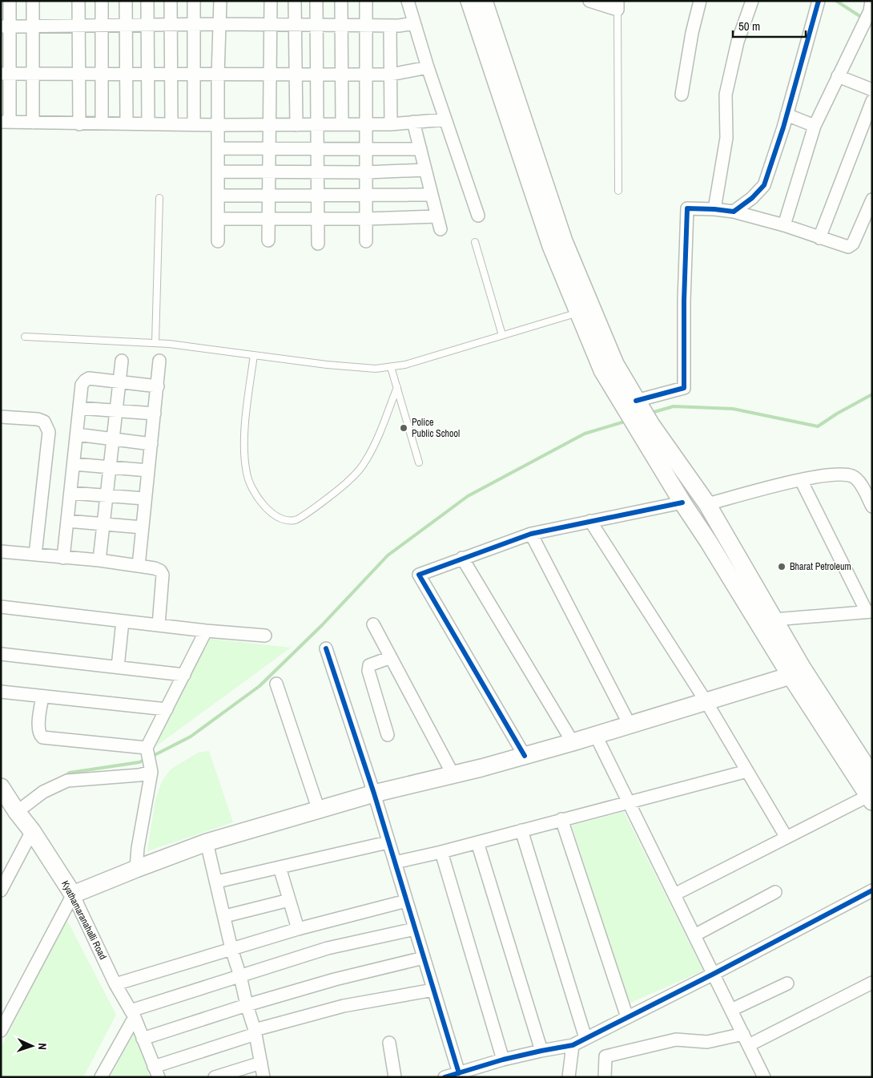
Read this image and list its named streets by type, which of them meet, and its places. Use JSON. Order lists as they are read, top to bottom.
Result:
{
  "streets": {
    "main road": ["Kyathamaranahalli Road"]
  },
  "places": ["Police Public School", "Bharat Petroleum"],
  "scale_bar": "50 m",
  "north": "right"
}
